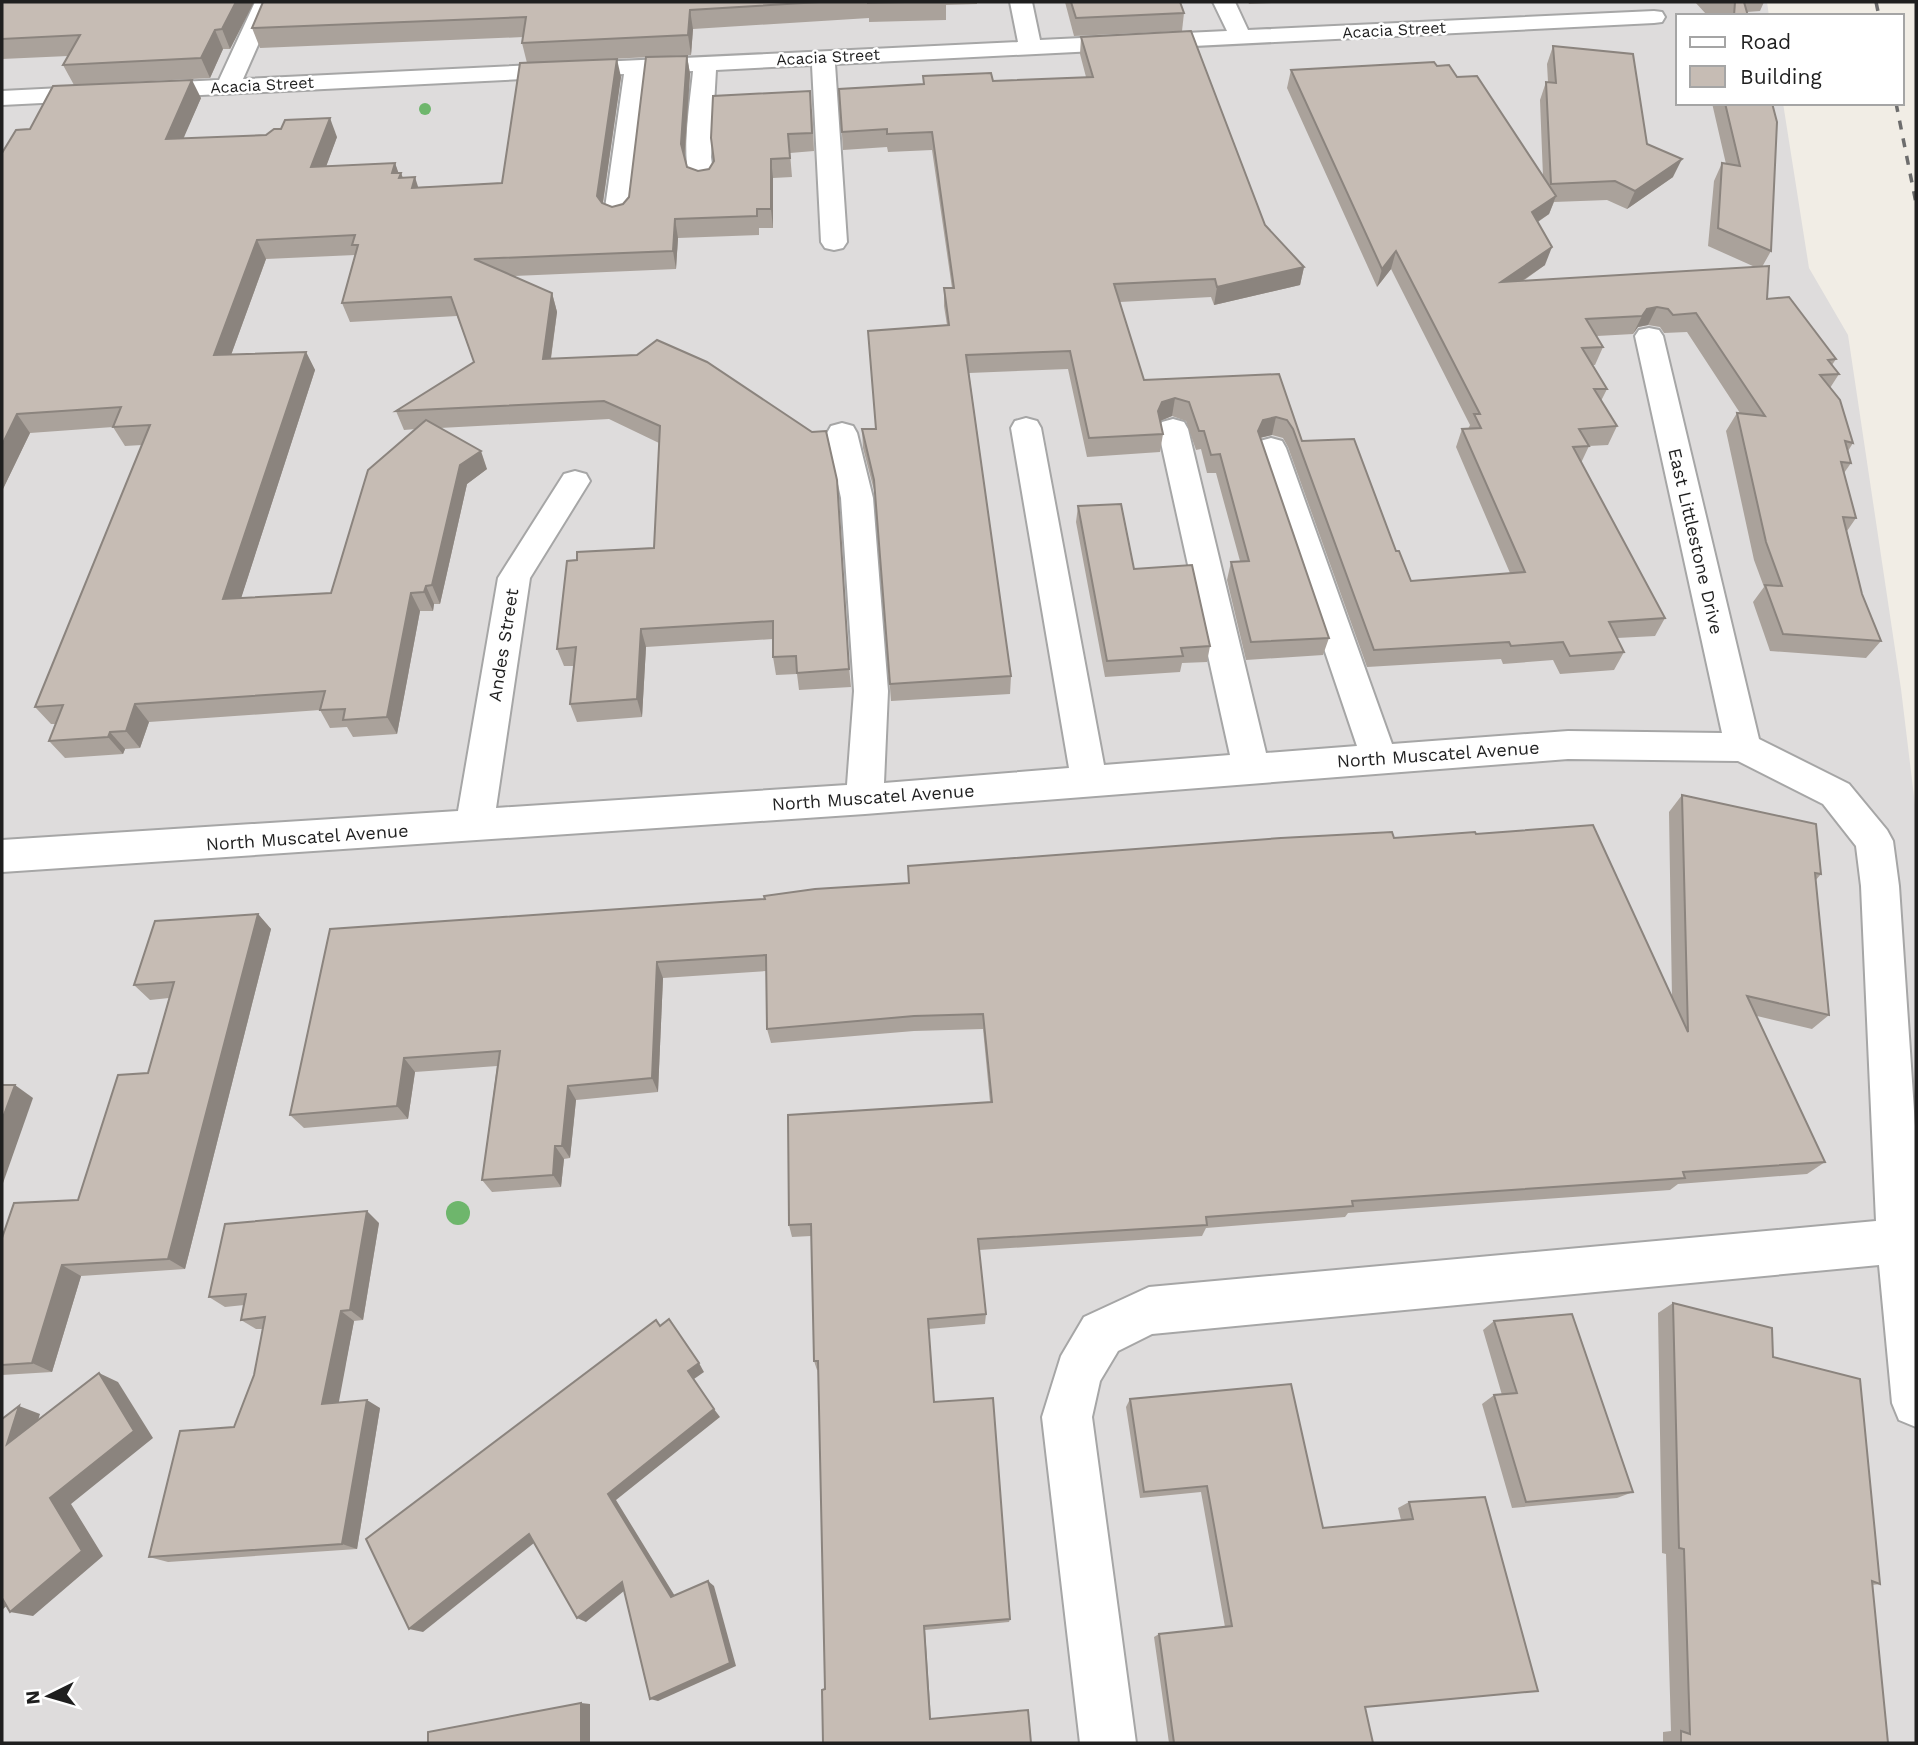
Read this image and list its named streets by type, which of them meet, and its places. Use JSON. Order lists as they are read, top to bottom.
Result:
{
  "streets": {
    "street": [
      "Acacia Street",
      "East Littlestone Drive",
      "Andes Street",
      "North Muscatel Avenue"
    ]
  },
  "crossings": [
    ["East Littlestone Drive", "North Muscatel Avenue"],
    ["Andes Street", "North Muscatel Avenue"]
  ],
  "legend": ["Road", "Building"],
  "north": "left"
}
